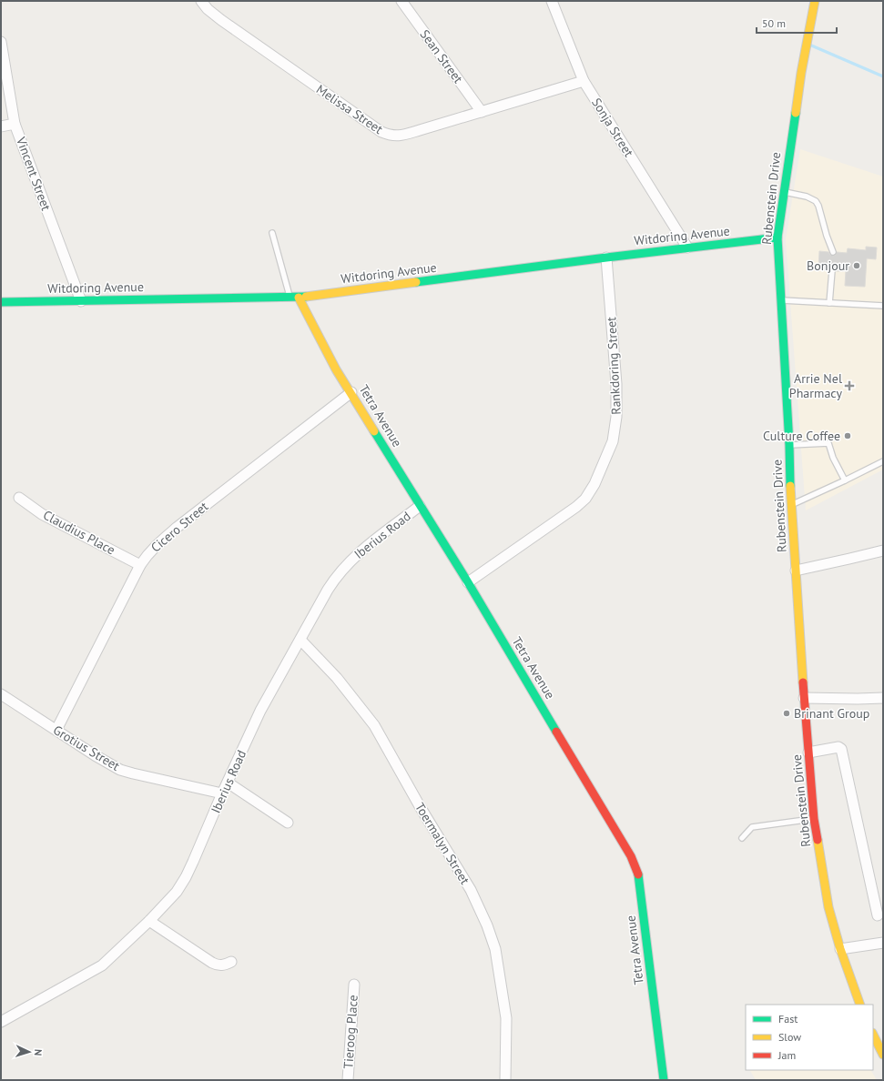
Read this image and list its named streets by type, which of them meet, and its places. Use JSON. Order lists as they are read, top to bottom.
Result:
{
  "streets": {
    "street": [
      "Sean Street",
      "Melissa Street",
      "Sonja Street",
      "Vincent Street",
      "Rubenstein Drive",
      "Witdoring Avenue",
      "Rankdoring Street",
      "Tetra Avenue",
      "Cicero Street",
      "Claudius Place",
      "Iberius Road",
      "Grotius Street",
      "Toermalyn Street",
      "Tieroog Place"
    ]
  },
  "crossings": [
    ["Sean Street", "Melissa Street"],
    ["Melissa Street", "Sonja Street"],
    ["Sonja Street", "Witdoring Avenue"],
    ["Vincent Street", "Witdoring Avenue"],
    ["Rubenstein Drive", "Witdoring Avenue"],
    ["Witdoring Avenue", "Rankdoring Street"],
    ["Witdoring Avenue", "Tetra Avenue"],
    ["Rankdoring Street", "Tetra Avenue"],
    ["Tetra Avenue", "Cicero Street"],
    ["Tetra Avenue", "Iberius Road"],
    ["Cicero Street", "Claudius Place"],
    ["Cicero Street", "Grotius Street"],
    ["Iberius Road", "Grotius Street"],
    ["Iberius Road", "Toermalyn Street"]
  ],
  "places": {
    "other": ["Bonjour", "Culture Coffee", "Brinant Group"],
    "health": ["Arrie Nel Pharmacy"]
  },
  "legend": ["Fast", "Slow", "Jam"],
  "scale_bar": "50 m",
  "north": "right"
}
